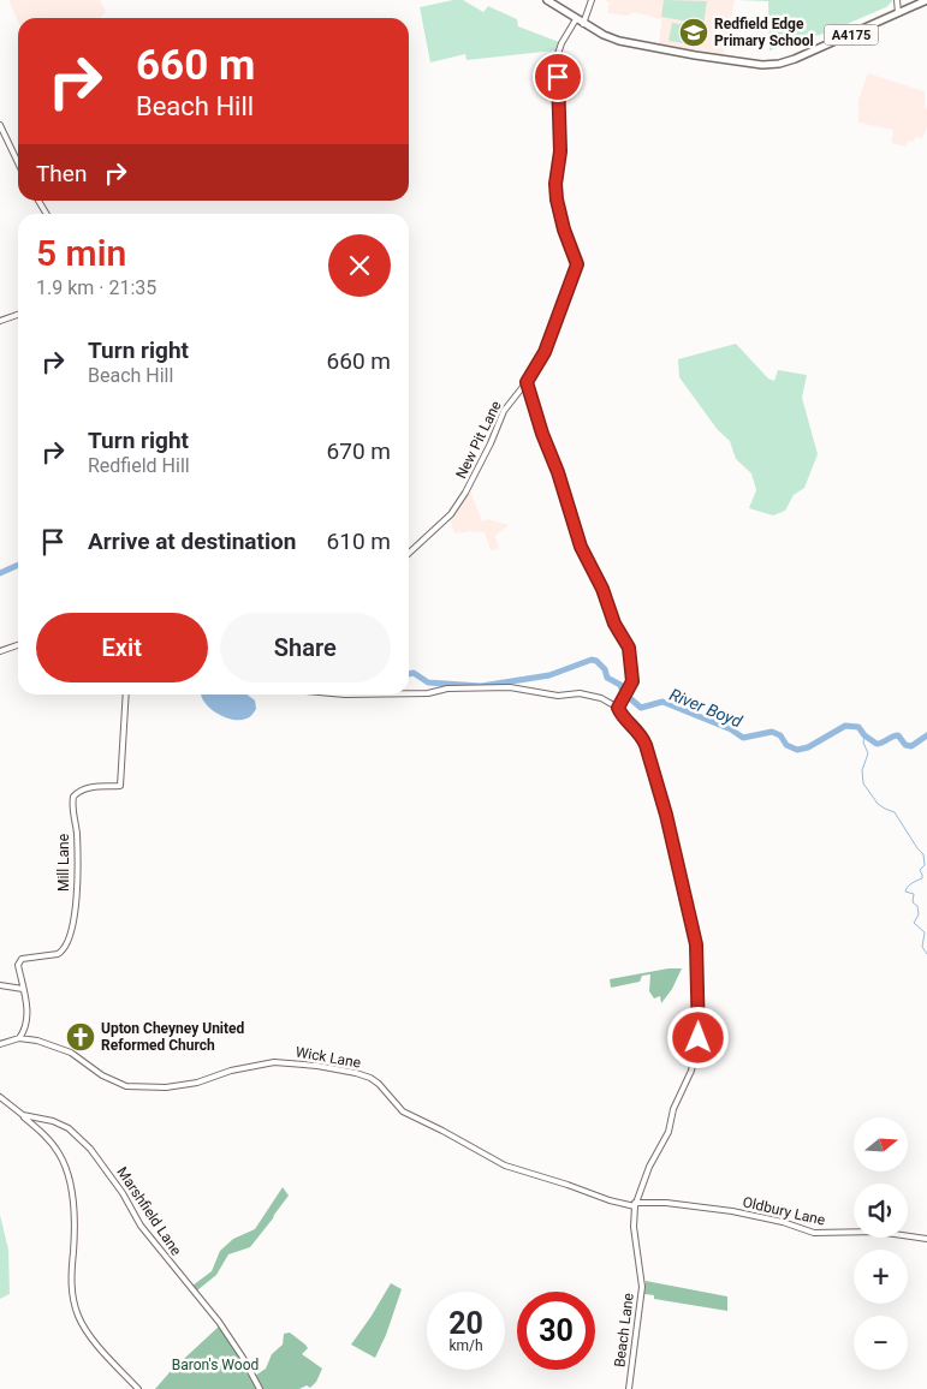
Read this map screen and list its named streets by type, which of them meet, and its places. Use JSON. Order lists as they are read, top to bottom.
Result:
{
  "streets": {
    "main road": ["A4175"],
    "street": [
      "New Pit Lane",
      "Mill Lane",
      "Wick Lane",
      "Marshfield Lane",
      "Oldbury Lane",
      "Beach Lane"
    ]
  },
  "crossings": [
    ["A4175", "New Pit Lane"],
    ["Mill Lane", "Wick Lane"],
    ["Wick Lane", "Oldbury Lane"],
    ["Wick Lane", "Beach Lane"],
    ["Oldbury Lane", "Beach Lane"]
  ],
  "water": ["River Boyd"],
  "parks": ["Baron's Wood"],
  "places": {
    "school or university": ["Redfield Edge Primary School"],
    "church": ["Upton Cheyney United Reformed Church"]
  },
  "north": "right",
  "page": {
    "turn": ["660 m", "Beach Hill"],
    "then": "Then",
    "heading": ["5 min", "1.9 km · 21:35"],
    "list": [
      {
        "name": "Turn right",
        "note": "Beach Hill",
        "value": "660 m"
      },
      {
        "name": "Turn right",
        "note": "Redfield Hill",
        "value": "670 m"
      },
      {
        "name": "Arrive at destination",
        "value": "610 m"
      }
    ],
    "buttons": ["Exit", "Share"],
    "map_buttons": ["+", "−"],
    "speed": "20 km/h",
    "limit": "30"
  }
}
